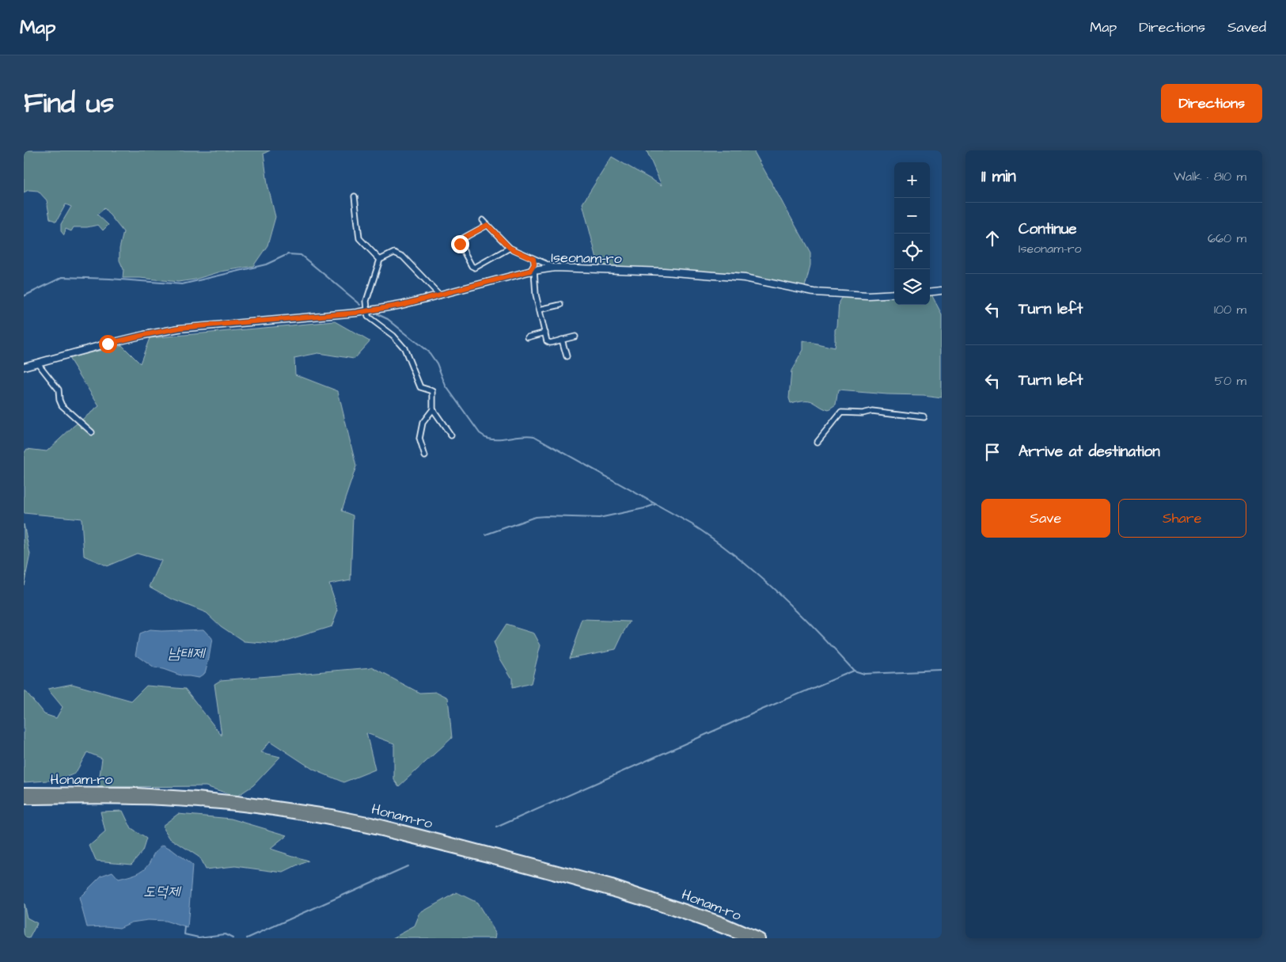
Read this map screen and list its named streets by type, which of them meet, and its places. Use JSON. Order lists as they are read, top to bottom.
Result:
{
  "streets": {
    "highway": ["Honam-ro"],
    "main road": ["Iseonam-ro"]
  },
  "water": ["남태제", "도덕제"],
  "page": {
    "header": "Map",
    "nav": ["Map", "Directions", "Saved"],
    "title": "Find us",
    "buttons": [
      "Directions",
      ["Save", "Share"]
    ],
    "heading": ["11 min", "Walk · 810 m"],
    "map_buttons": ["+", "−"],
    "list": [
      ["Continue", "Iseonam-ro", "660 m"],
      ["Turn left", "100 m"],
      ["Turn left", "50 m"],
      "Arrive at destination"
    ]
  }
}
